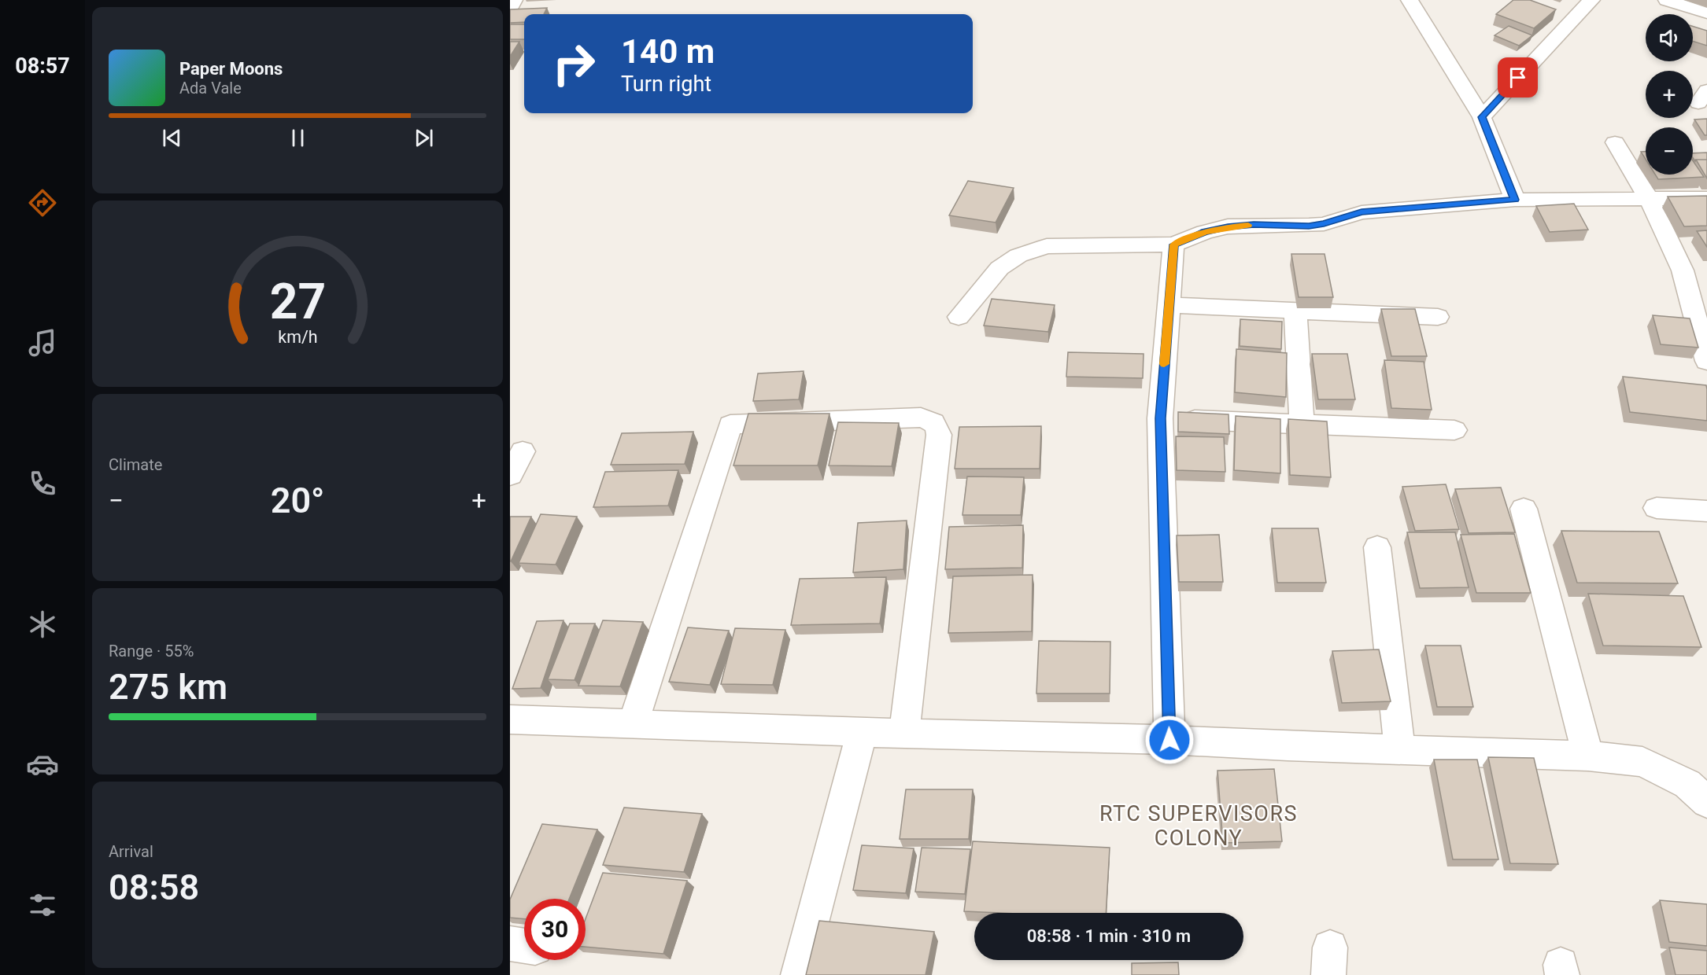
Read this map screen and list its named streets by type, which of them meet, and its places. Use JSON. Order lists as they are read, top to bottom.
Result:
{
  "districts": ["RTC SUPERVISORS COLONY"],
  "page": {
    "tabs": "08:57",
    "map_buttons": ["+", "−"],
    "turn": ["140 m", "Turn right"],
    "song": ["Paper Moons", "Ada Vale"],
    "tile": [
      "Climate",
      ["Range · 55%", "275 km"],
      ["Arrival", "08:58"]
    ],
    "heat": ["−", "20°", "+"],
    "limit": "30",
    "trip": "08:58 · 1 min · 310 m",
    "gauge": ["27", "km/h"]
  }
}
